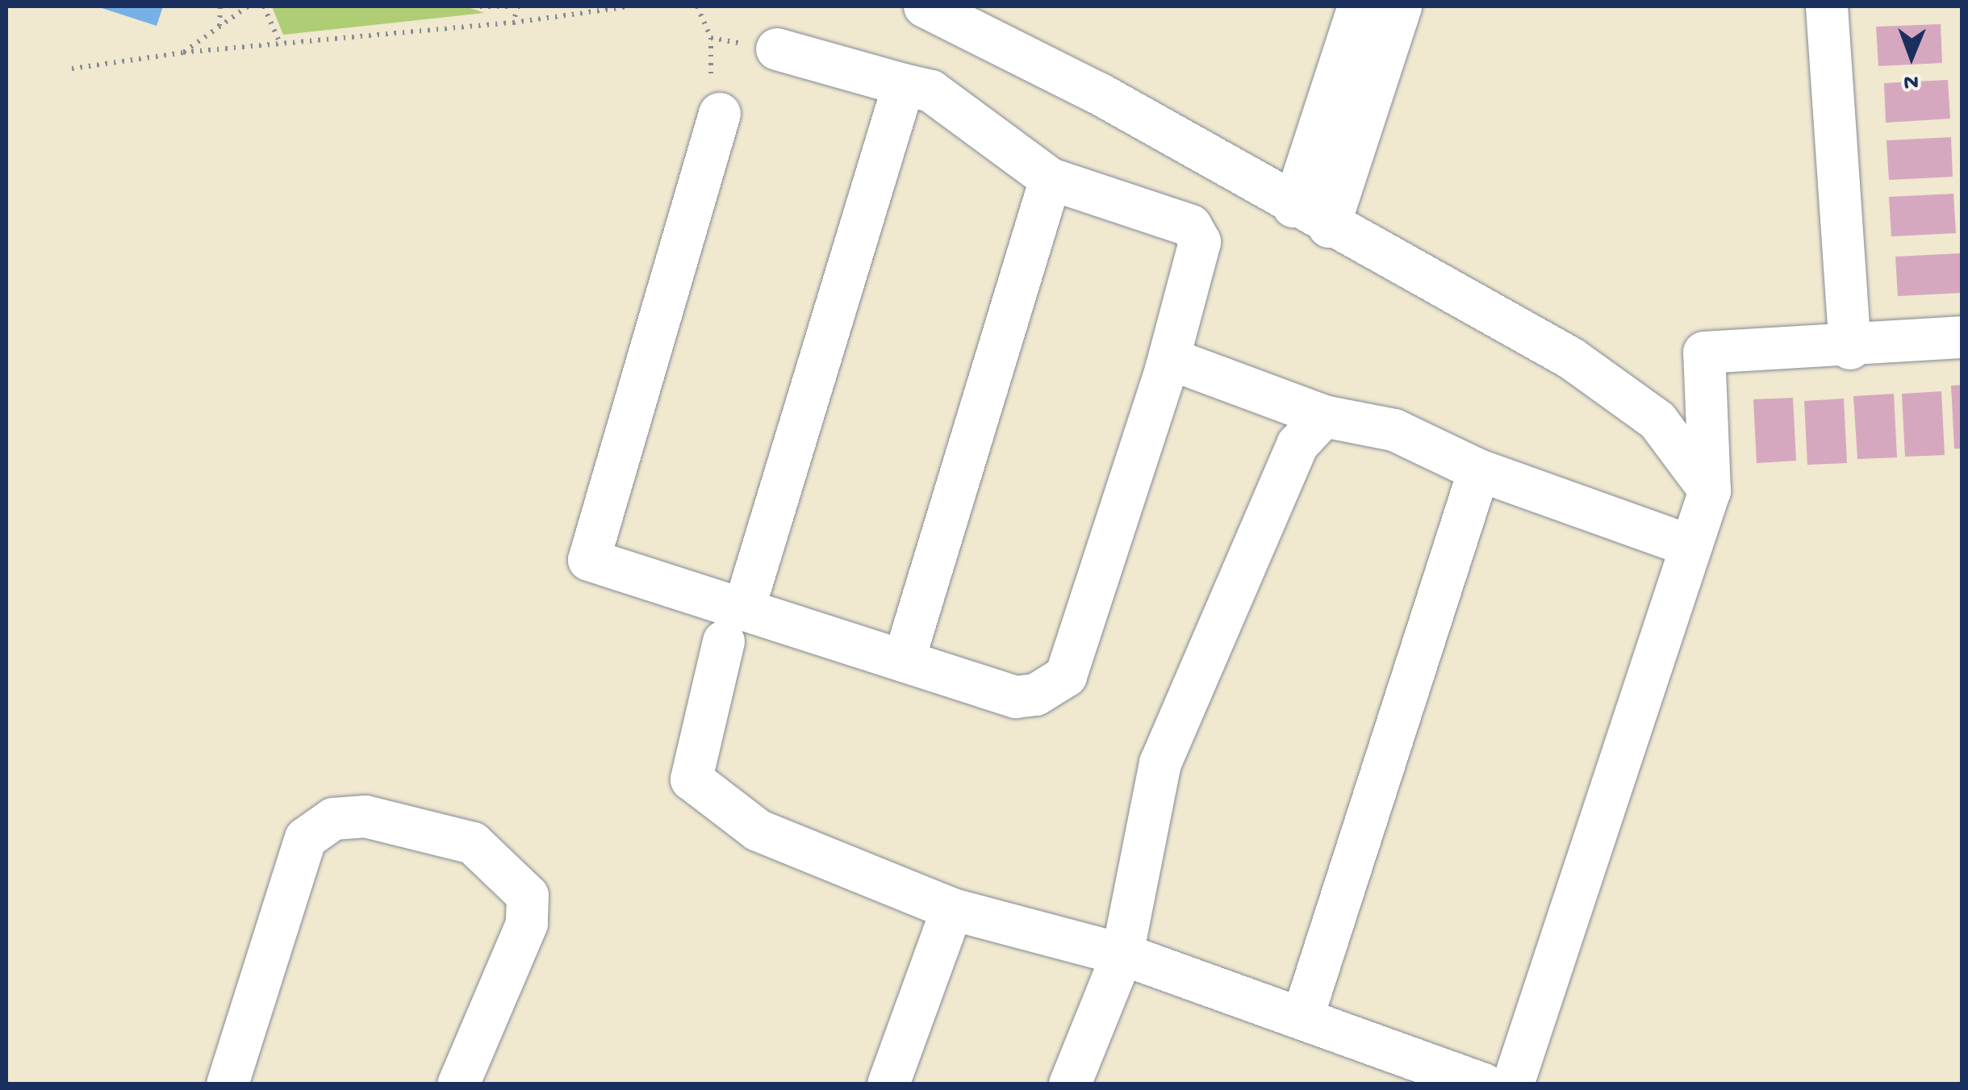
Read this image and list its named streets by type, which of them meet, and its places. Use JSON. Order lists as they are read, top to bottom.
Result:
{
  "north": "bottom"
}
